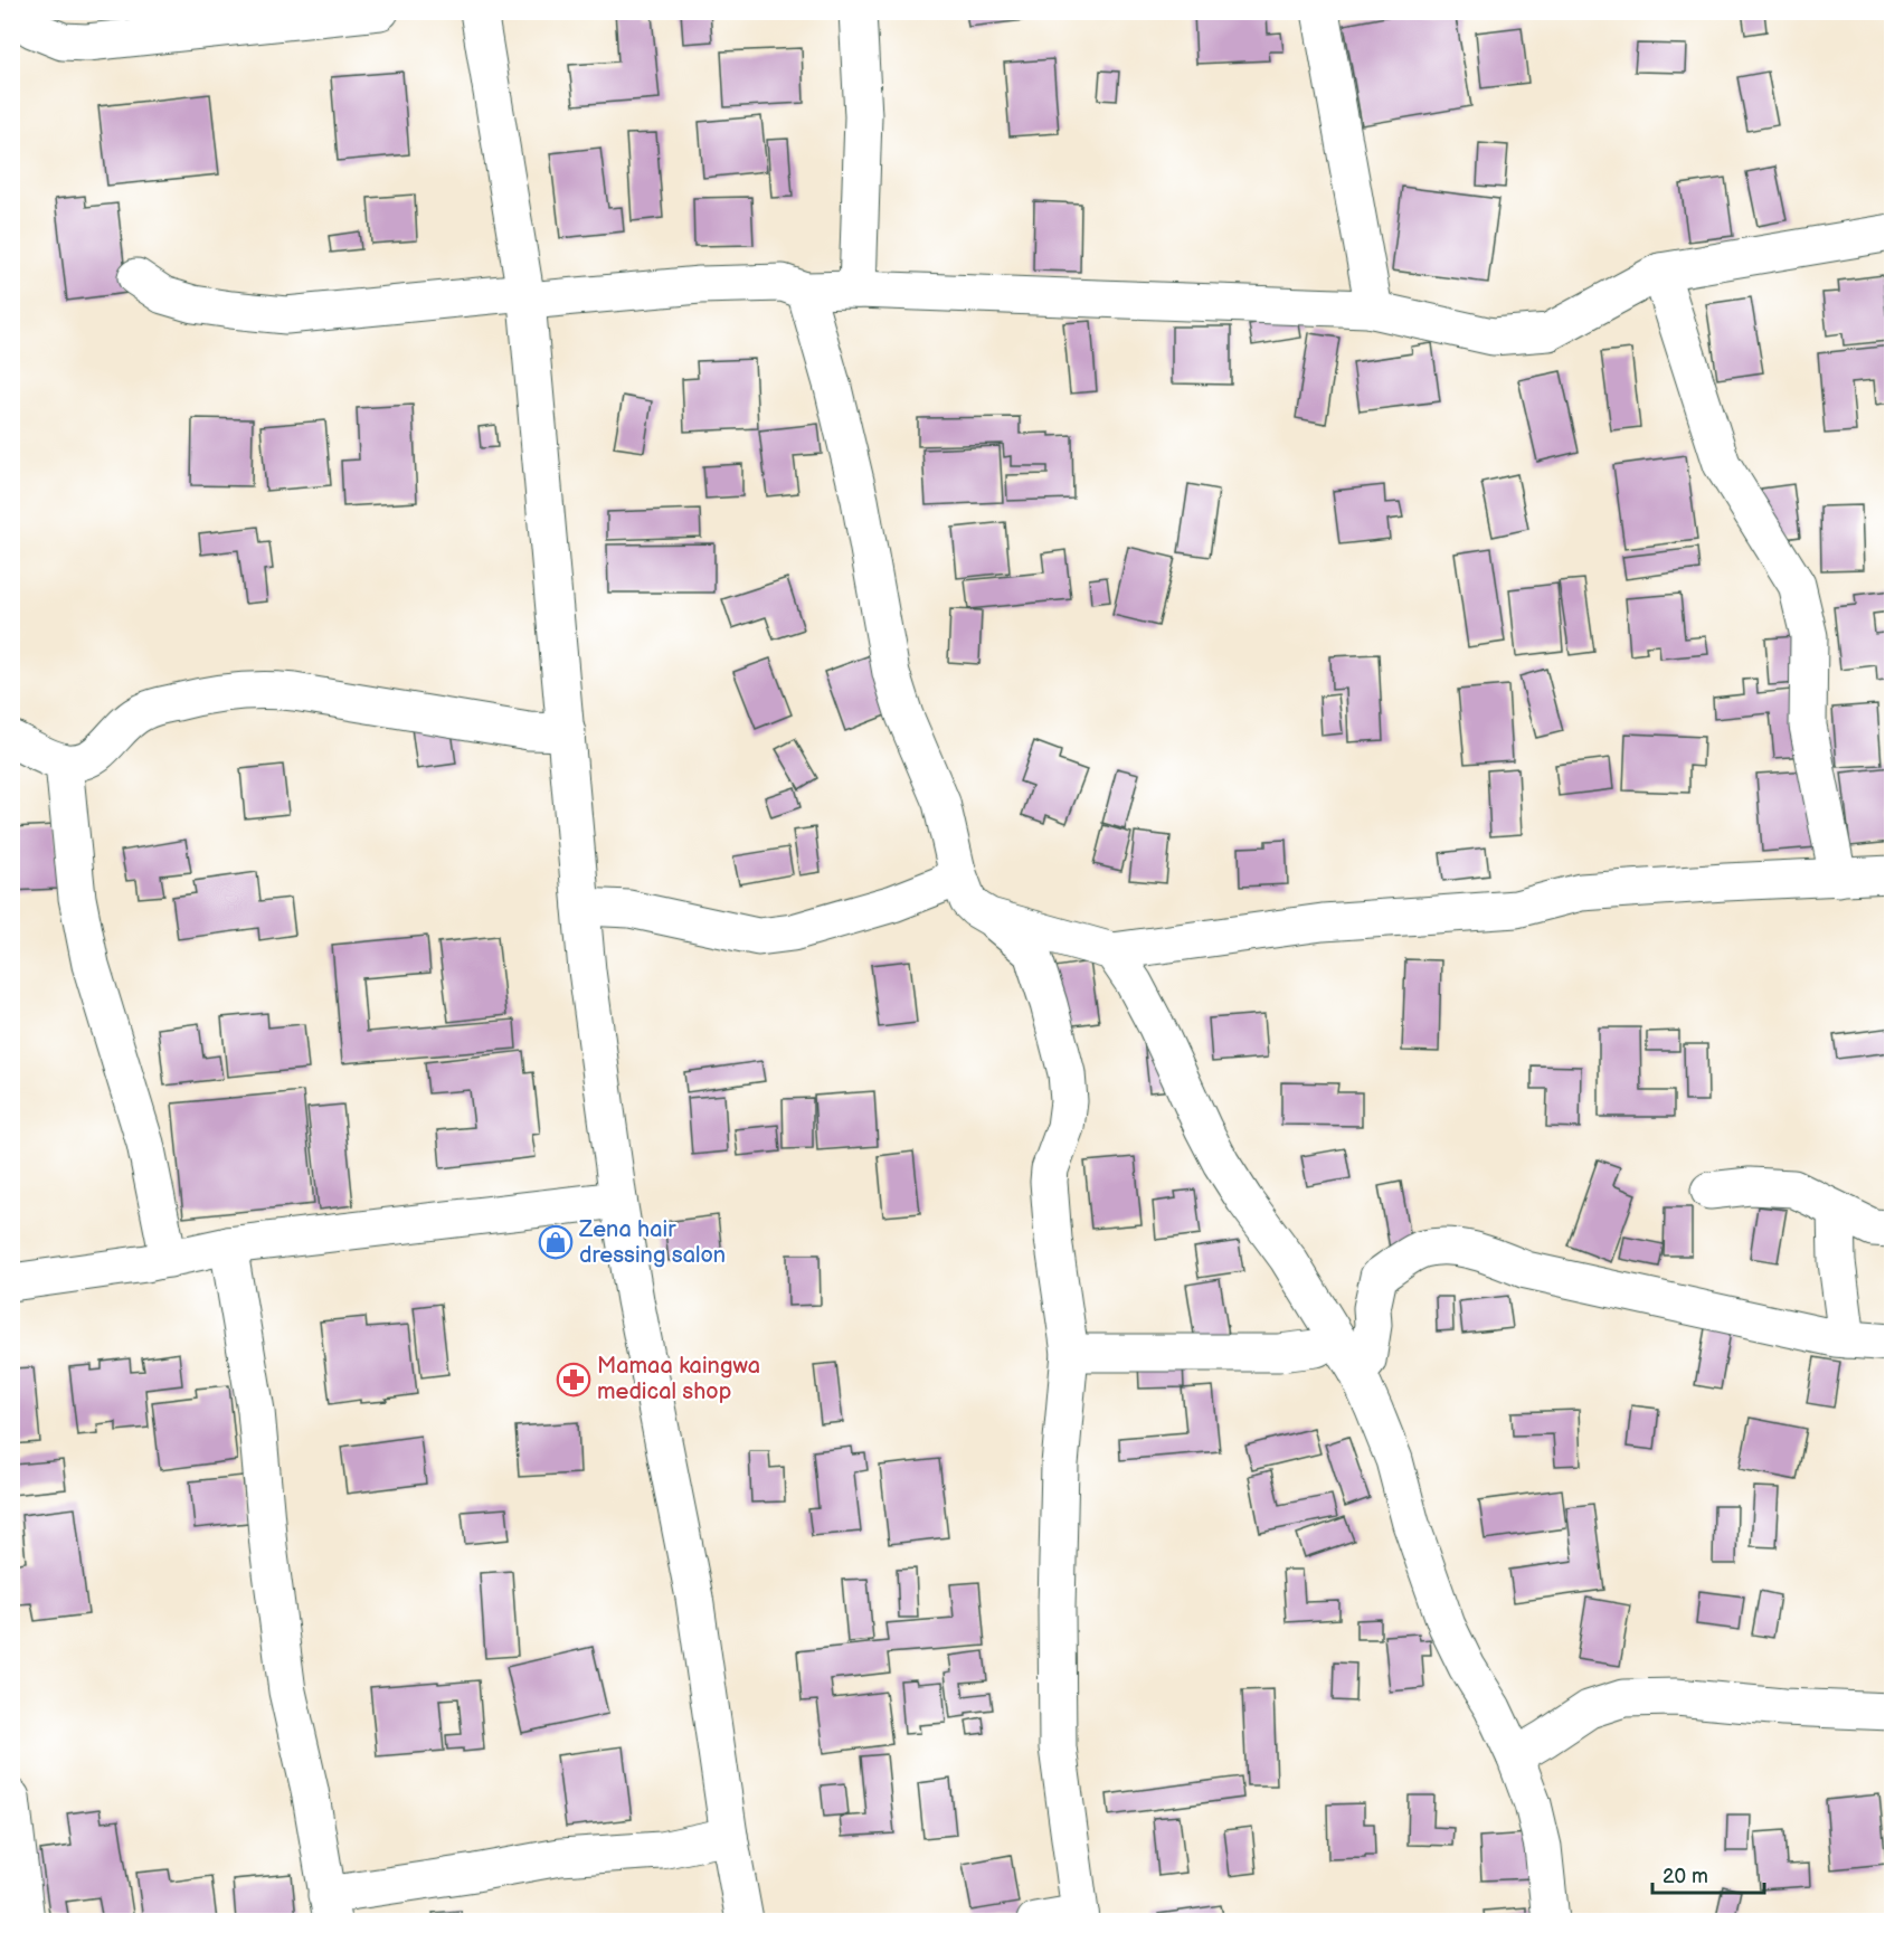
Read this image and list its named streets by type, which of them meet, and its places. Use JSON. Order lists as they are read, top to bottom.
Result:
{
  "places": {
    "shop": ["Zena hair dressing salon"],
    "pharmacy": ["Mamaa kaingwa medical shop"]
  },
  "scale_bar": "20 m"
}
